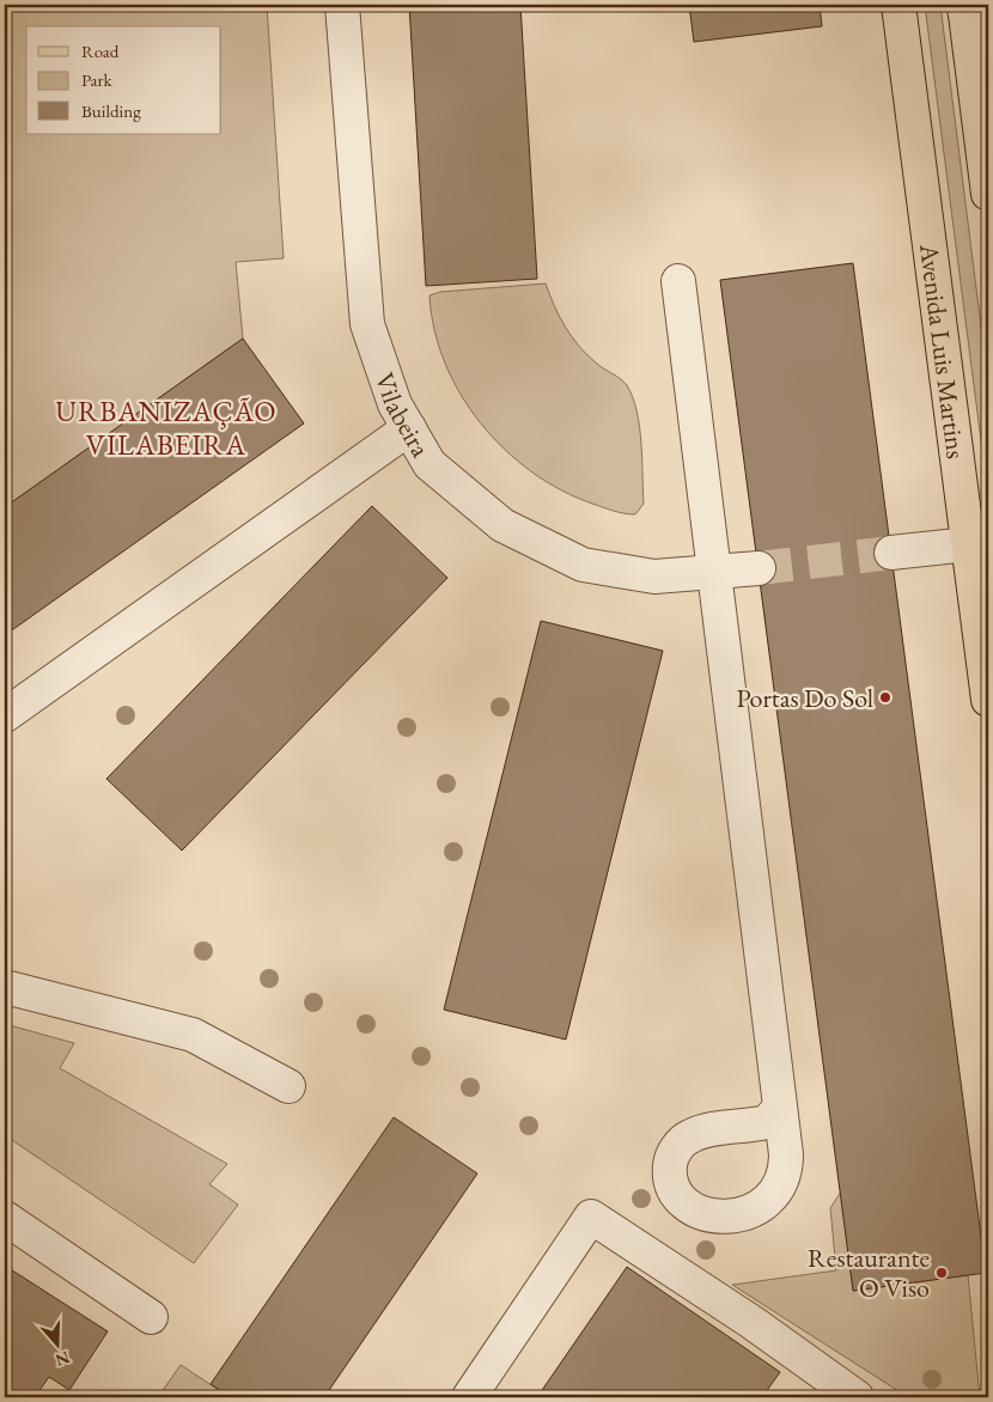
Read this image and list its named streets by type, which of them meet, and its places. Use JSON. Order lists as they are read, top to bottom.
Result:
{
  "streets": {
    "main road": ["Avenida Luis Martins"],
    "street": ["Vilabeira"]
  },
  "districts": ["URBANIZAÇÃO VILABEIRA"],
  "places": ["Portas Do Sol", "Restaurante O Viso"],
  "legend": ["Road", "Park", "Building"],
  "north": "bottom"
}
